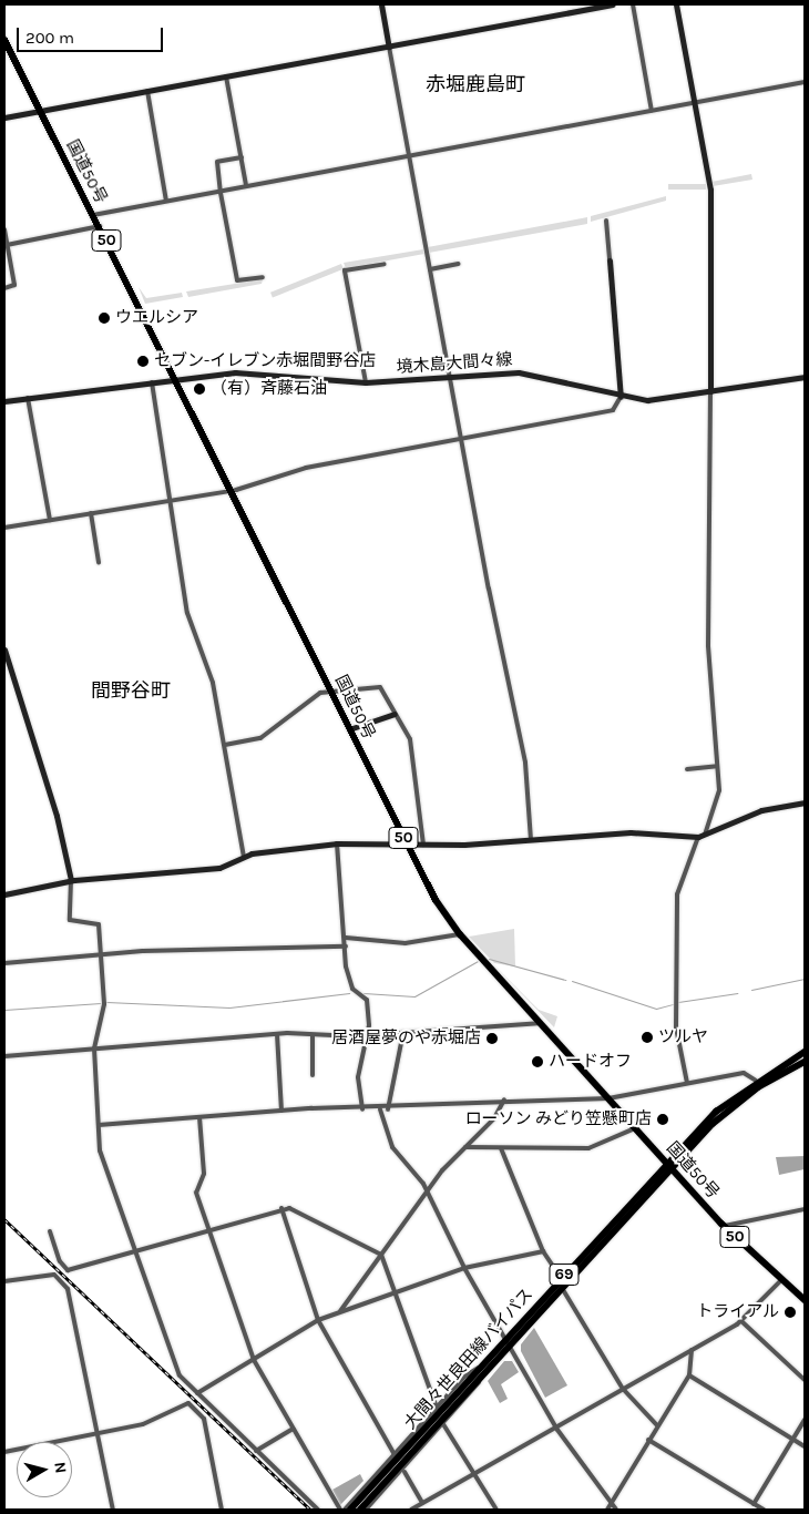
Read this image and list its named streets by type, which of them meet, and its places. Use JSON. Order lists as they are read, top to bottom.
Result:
{
  "streets": {
    "highway": ["国道50号", "50"],
    "main road": ["69", "大間々世良田線バイパス"],
    "street": ["境木島大間々線"]
  },
  "crossings": [
    ["国道50号", "境木島大間々線"],
    ["国道50号", "大間々世良田線バイパス"]
  ],
  "districts": ["赤堀鹿島町", "間野谷町"],
  "places": [
    "ウエルシア",
    "セブン-イレブン赤堀間野谷店",
    "（有）斉藤石油",
    "ツルヤ",
    "居酒屋夢のや赤堀店",
    "ハードオフ",
    "ローソン みどり笠懸町店",
    "トライアル"
  ],
  "scale_bar": "200 m",
  "north": "right"
}
